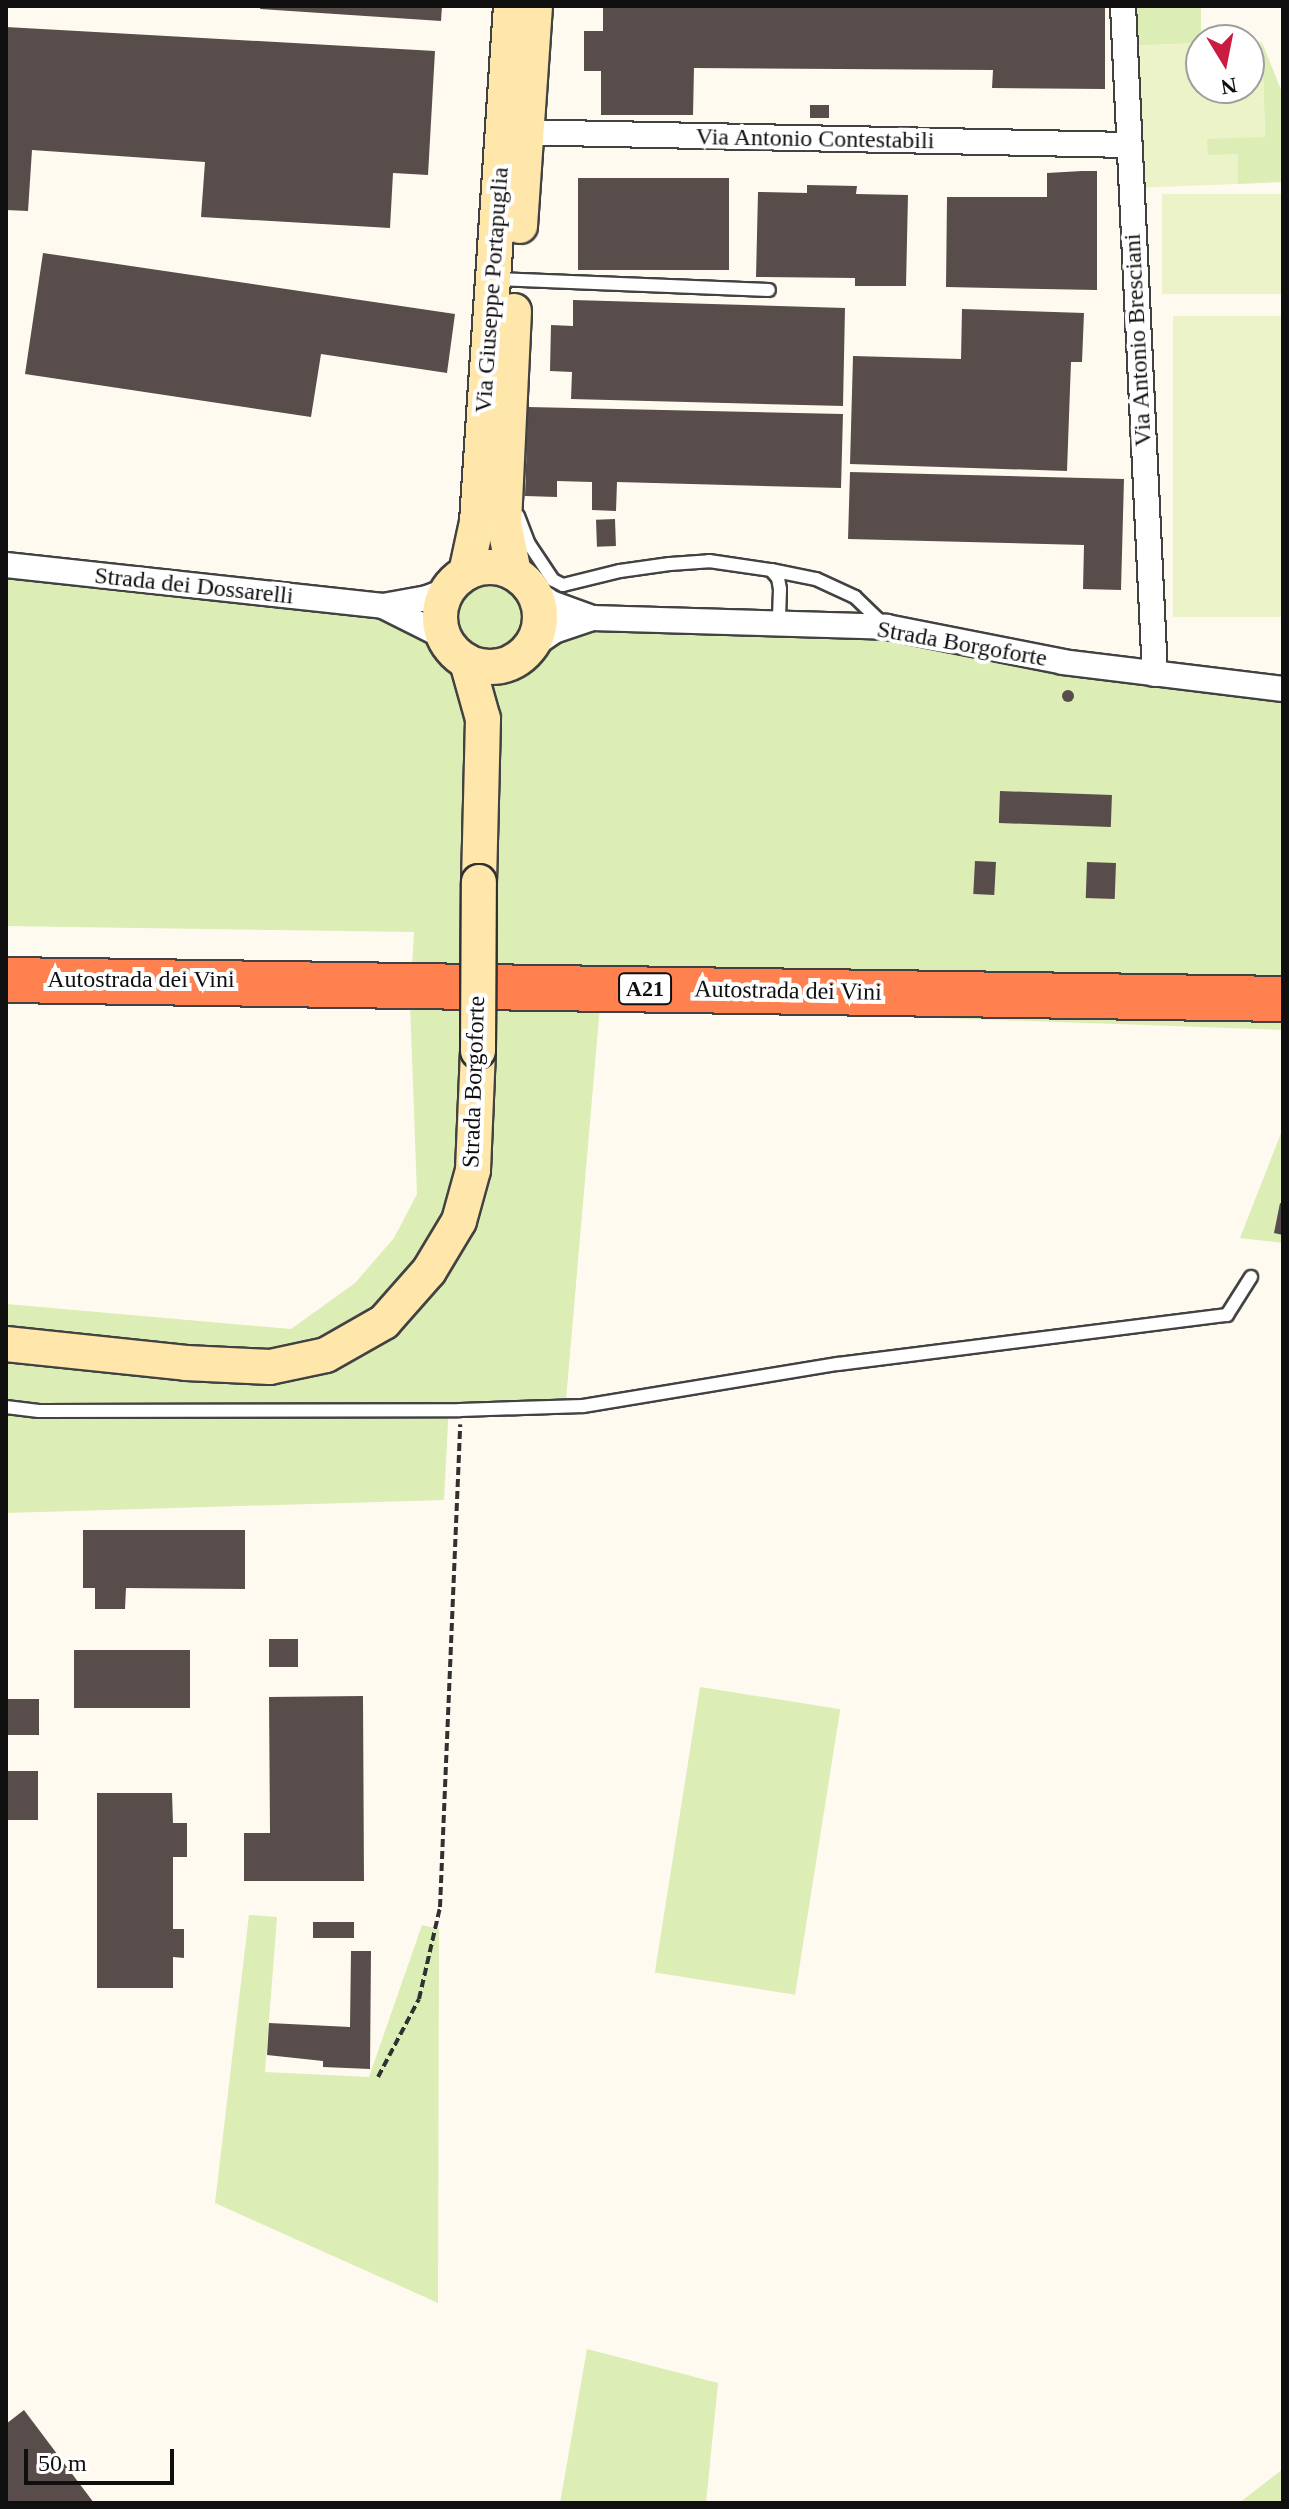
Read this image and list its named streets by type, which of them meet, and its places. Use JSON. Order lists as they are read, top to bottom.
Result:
{
  "streets": {
    "highway": ["Autostrada dei Vini", "A21"],
    "main road": ["Via Giuseppe Portapuglia", "Strada Borgoforte"],
    "street": ["Via Antonio Contestabili", "Via Antonio Bresciani", "Strada dei Dossarelli"]
  },
  "crossings": [
    ["Via Antonio Contestabili", "Via Giuseppe Portapuglia"],
    ["Via Antonio Contestabili", "Via Antonio Bresciani"],
    ["Via Giuseppe Portapuglia", "Strada dei Dossarelli"],
    ["Via Giuseppe Portapuglia", "Strada Borgoforte"],
    ["Via Antonio Bresciani", "Strada Borgoforte"],
    ["Strada dei Dossarelli", "Strada Borgoforte"]
  ],
  "scale_bar": "50 m",
  "north": "bottom"
}
